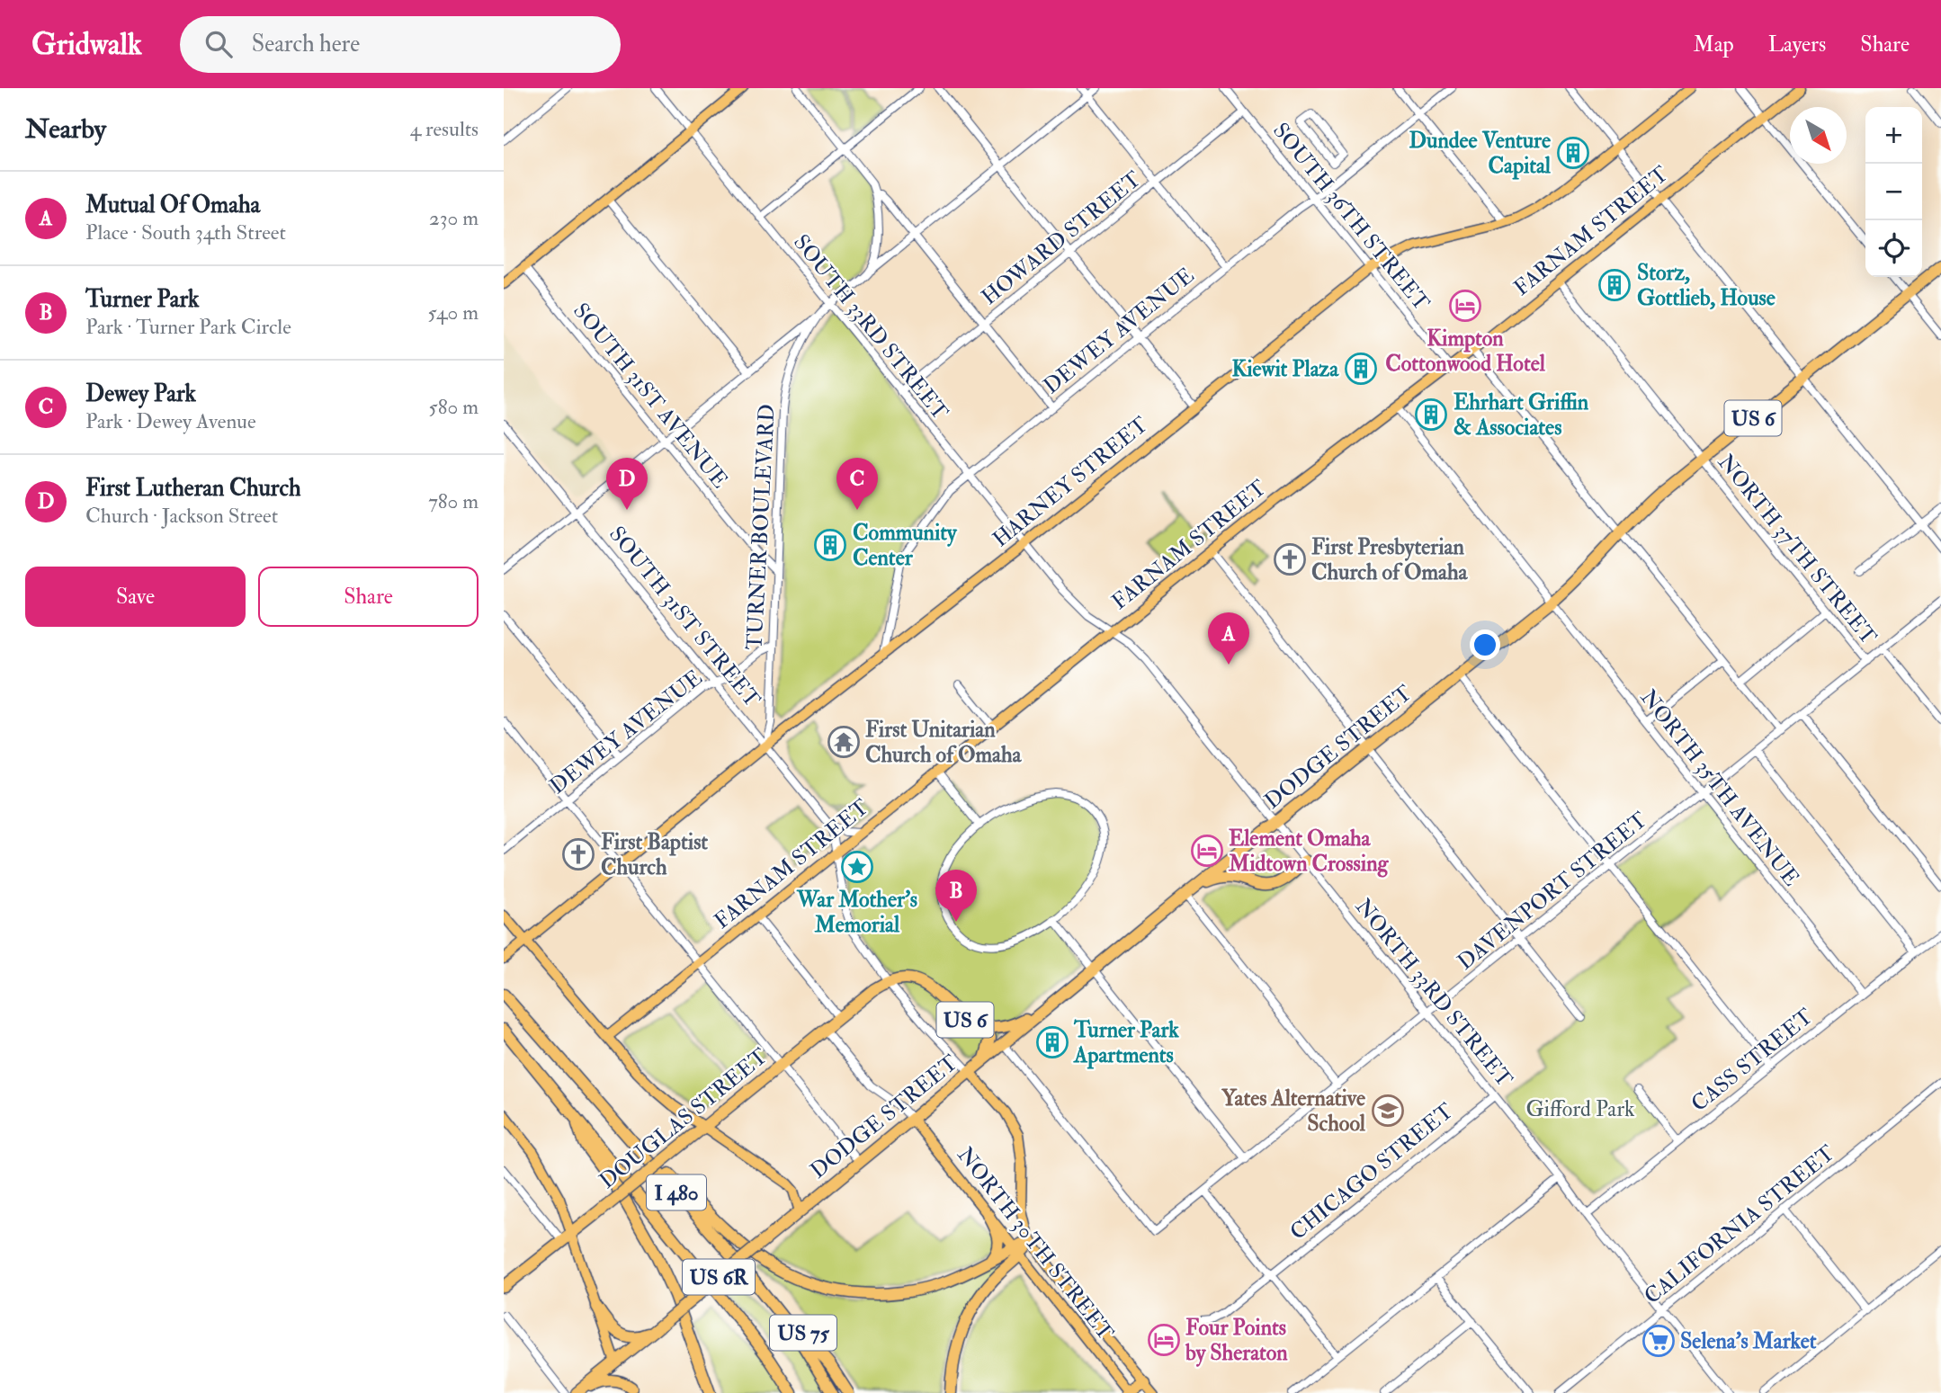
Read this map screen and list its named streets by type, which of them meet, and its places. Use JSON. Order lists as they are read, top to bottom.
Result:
{
  "streets": {
    "highway": [
      "US 6",
      "DODGE STREET",
      "DOUGLAS STREET",
      "I 480",
      "US 6R",
      "US 75"
    ],
    "main road": ["FARNAM STREET", "HARNEY STREET", "NORTH 30TH STREET"],
    "street": [
      "SOUTH 36TH STREET",
      "HOWARD STREET",
      "SOUTH 33RD STREET",
      "DEWEY AVENUE",
      "SOUTH 31ST AVENUE",
      "TURNER BOULEVARD",
      "NORTH 37TH STREET",
      "SOUTH 31ST STREET",
      "NORTH 35TH AVENUE",
      "DAVENPORT STREET",
      "NORTH 33RD STREET",
      "CASS STREET",
      "CHICAGO STREET",
      "CALIFORNIA STREET"
    ]
  },
  "crossings": [
    ["SOUTH 36TH STREET", "FARNAM STREET"],
    ["SOUTH 36TH STREET", "HOWARD STREET"],
    ["SOUTH 36TH STREET", "DEWEY AVENUE"],
    ["SOUTH 36TH STREET", "HARNEY STREET"],
    ["FARNAM STREET", "SOUTH 33RD STREET"],
    ["FARNAM STREET", "NORTH 37TH STREET"],
    ["FARNAM STREET", "NORTH 35TH AVENUE"],
    ["HOWARD STREET", "SOUTH 33RD STREET"],
    ["SOUTH 33RD STREET", "DEWEY AVENUE"],
    ["SOUTH 33RD STREET", "HARNEY STREET"],
    ["SOUTH 33RD STREET", "TURNER BOULEVARD"],
    ["SOUTH 33RD STREET", "DODGE STREET"],
    ["SOUTH 33RD STREET", "NORTH 33RD STREET"],
    ["DEWEY AVENUE", "HARNEY STREET"],
    ["DEWEY AVENUE", "TURNER BOULEVARD"],
    ["DEWEY AVENUE", "SOUTH 31ST STREET"],
    ["SOUTH 31ST AVENUE", "TURNER BOULEVARD"],
    ["US 6", "DODGE STREET"],
    ["US 6", "DOUGLAS STREET"],
    ["HARNEY STREET", "TURNER BOULEVARD"],
    ["HARNEY STREET", "SOUTH 31ST STREET"],
    ["TURNER BOULEVARD", "SOUTH 31ST STREET"],
    ["NORTH 37TH STREET", "DODGE STREET"],
    ["NORTH 37TH STREET", "DAVENPORT STREET"],
    ["DODGE STREET", "NORTH 35TH AVENUE"],
    ["DODGE STREET", "DAVENPORT STREET"],
    ["DODGE STREET", "NORTH 33RD STREET"],
    ["DODGE STREET", "NORTH 30TH STREET"],
    ["NORTH 35TH AVENUE", "DAVENPORT STREET"],
    ["NORTH 35TH AVENUE", "CASS STREET"],
    ["DAVENPORT STREET", "NORTH 33RD STREET"],
    ["NORTH 33RD STREET", "CASS STREET"],
    ["NORTH 33RD STREET", "CHICAGO STREET"],
    ["NORTH 33RD STREET", "CALIFORNIA STREET"],
    ["I 480", "US 75"]
  ],
  "parks": ["Gifford Park"],
  "places": {
    "building": [
      "Dundee Venture Capital",
      "Storz, Gottlieb, House",
      "Kiewit Plaza",
      "Ehrhart Griffin & Associates",
      "Community Center",
      "Turner Park Apartments"
    ],
    "hotel": ["Kimpton Cottonwood Hotel", "Element Omaha Midtown Crossing", "Four Points by Sheraton"],
    "church": ["First Presbyterian Church of Omaha", "First Baptist Church"],
    "temple": ["First Unitarian Church of Omaha"],
    "place": ["War Mother's Memorial"],
    "school or university": ["Yates Alternative School"],
    "supermarket": ["Selena's Market"]
  },
  "north": "bottom right",
  "page": {
    "header": "Gridwalk",
    "search": "Search here",
    "nav": ["Map", "Layers", "Share"],
    "heading": ["Nearby", "4 results"],
    "map_buttons": ["+", "−"],
    "list": [
      {
        "mark": "A",
        "name": "Mutual Of Omaha",
        "note": "Place · South 34th Street",
        "value": "230 m"
      },
      {
        "mark": "B",
        "name": "Turner Park",
        "note": "Park · Turner Park Circle",
        "value": "540 m"
      },
      {
        "mark": "C",
        "name": "Dewey Park",
        "note": "Park · Dewey Avenue",
        "value": "580 m"
      },
      {
        "mark": "D",
        "name": "First Lutheran Church",
        "note": "Church · Jackson Street",
        "value": "780 m"
      }
    ],
    "pins": [
      "C",
      "D",
      "A",
      "B"
    ],
    "buttons": ["Save", "Share"]
  }
}
